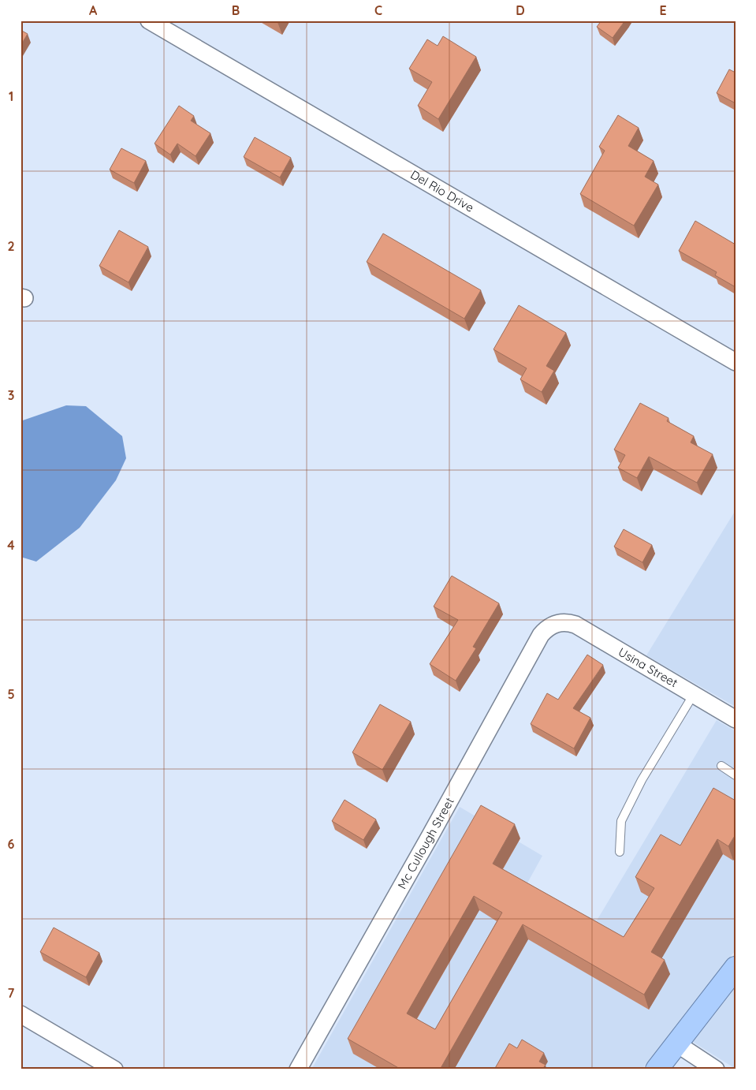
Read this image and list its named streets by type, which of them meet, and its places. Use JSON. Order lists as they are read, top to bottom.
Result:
{
  "streets": {
    "street": ["Del Rio Drive", "Usina Street", "Mc Cullough Street"]
  },
  "crossings": [
    ["Usina Street", "Mc Cullough Street"]
  ],
  "grid": {
    "columns": [
      "A",
      "B",
      "C",
      "D",
      "E"
    ],
    "rows": [
      "1",
      "2",
      "3",
      "4",
      "5",
      "6",
      "7"
    ]
  }
}
